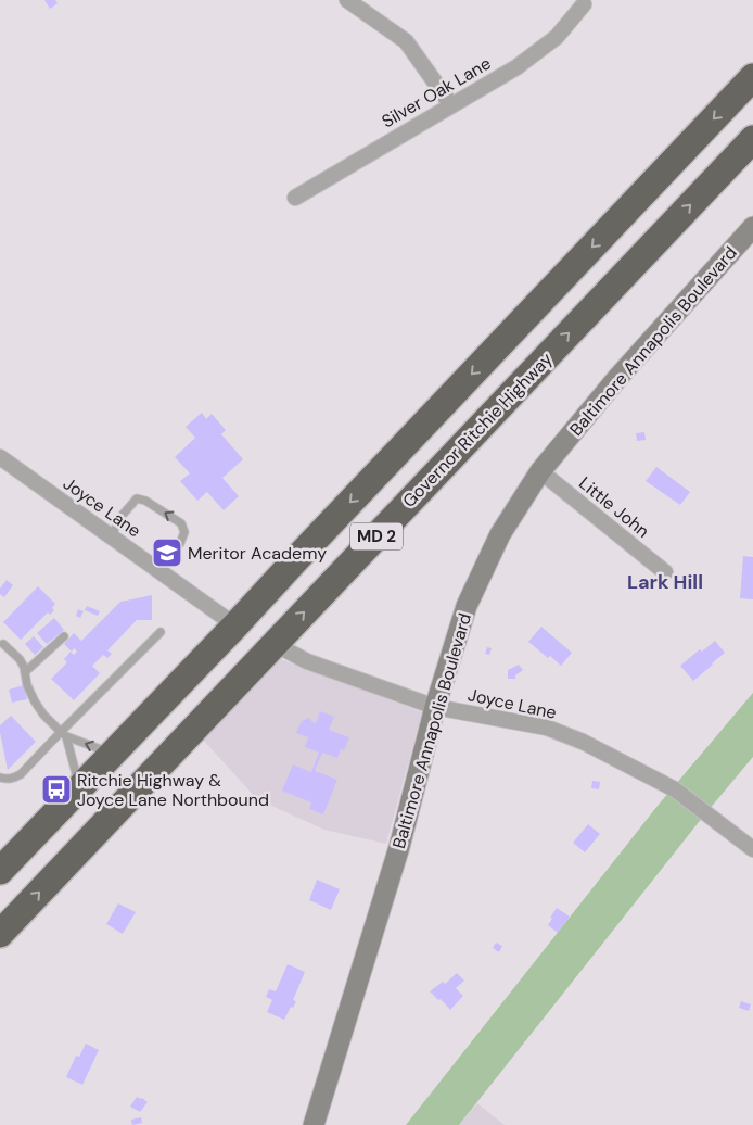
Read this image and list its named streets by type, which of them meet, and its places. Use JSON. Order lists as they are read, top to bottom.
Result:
{
  "streets": {
    "highway": ["Governor Ritchie Highway", "MD 2"],
    "street": [
      "Silver Oak Lane",
      "Baltimore Annapolis Boulevard",
      "Joyce Lane",
      "Little John"
    ]
  },
  "crossings": [
    ["Baltimore Annapolis Boulevard", "Joyce Lane"],
    ["Baltimore Annapolis Boulevard", "Little John"],
    ["Governor Ritchie Highway", "Joyce Lane"],
    ["Joyce Lane", "MD 2"]
  ],
  "districts": ["Lark Hill"],
  "places": {
    "school or university": ["Meritor Academy"],
    "bus stop": ["Ritchie Highway & Joyce Lane Northbound"]
  }
}
